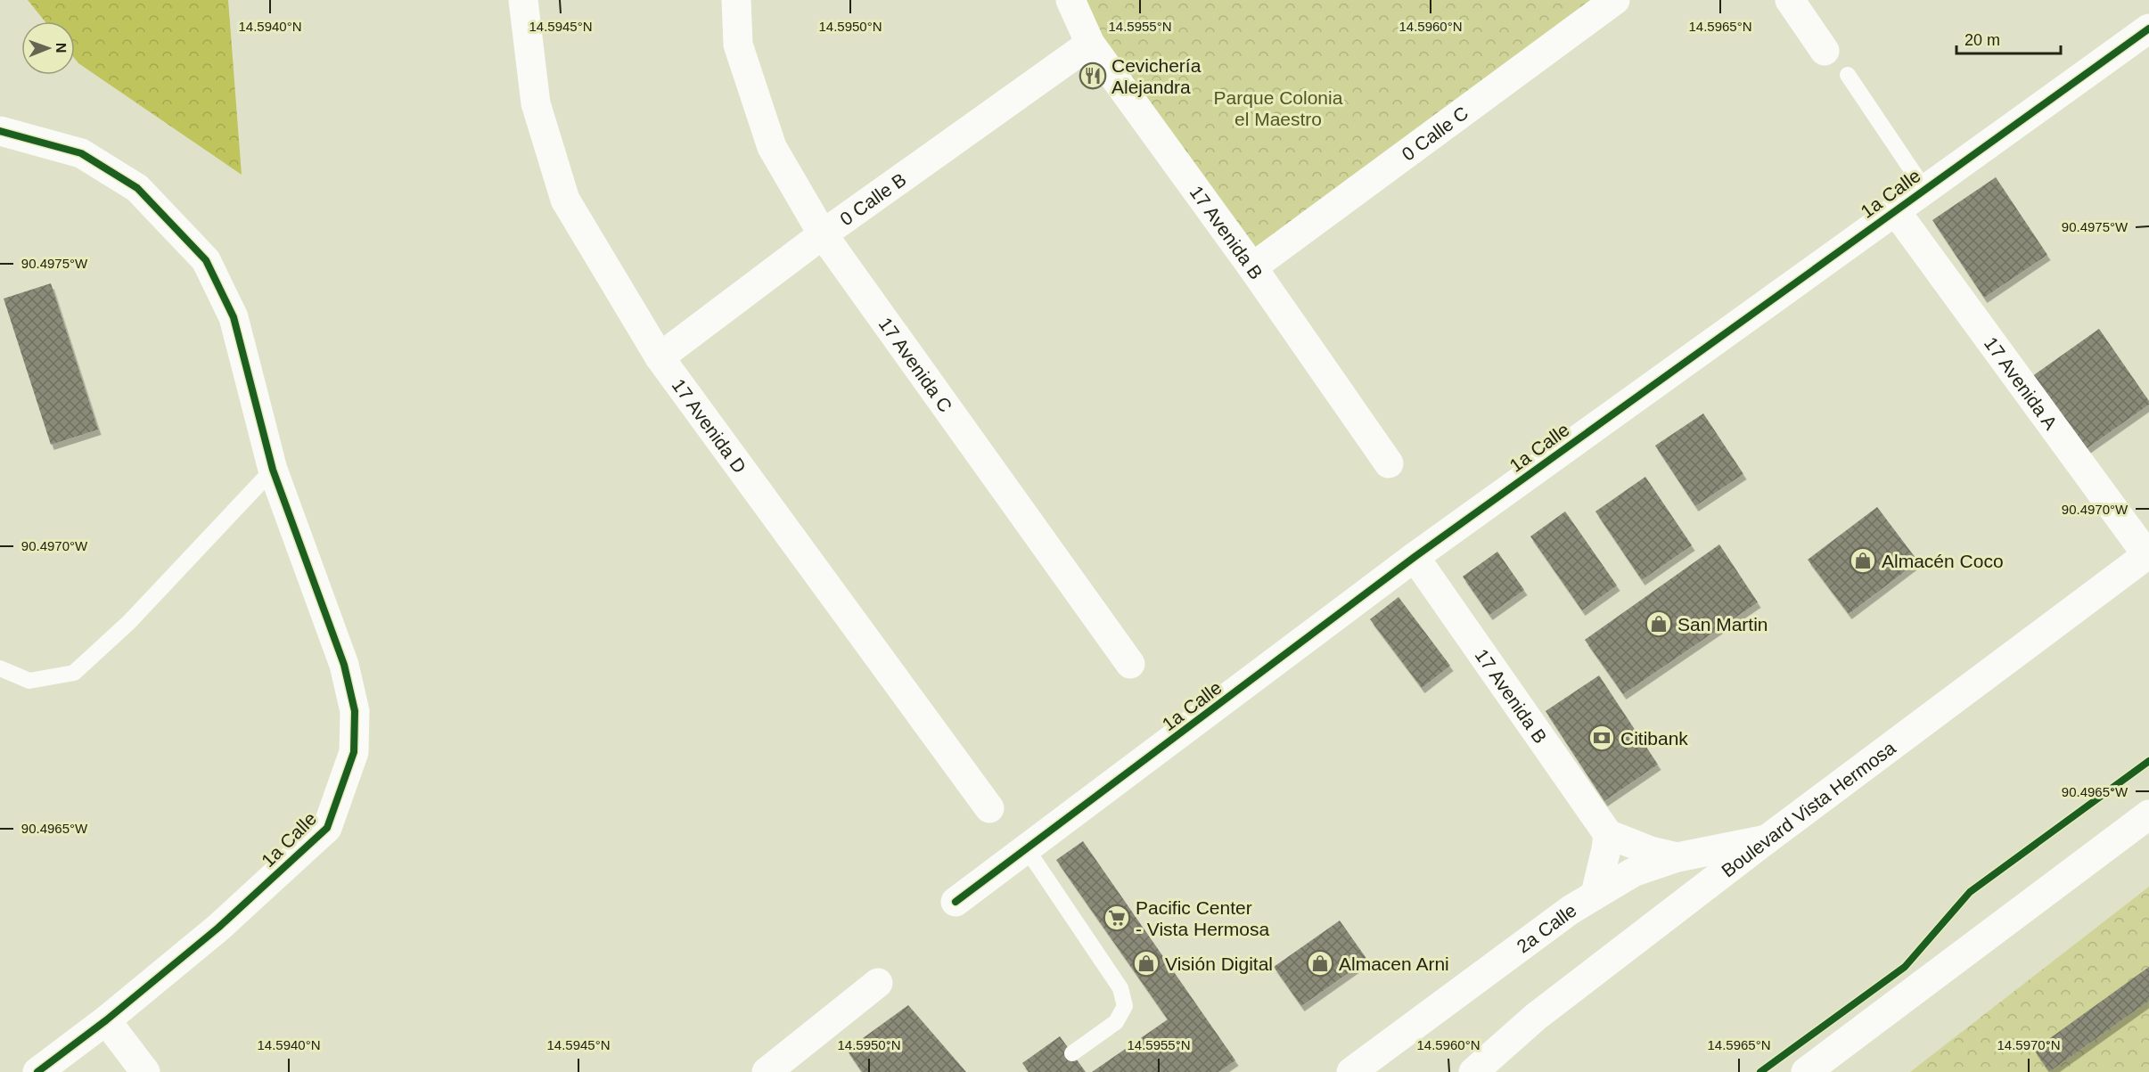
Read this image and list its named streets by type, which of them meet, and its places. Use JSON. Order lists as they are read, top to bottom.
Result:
{
  "streets": {
    "street": [
      "0 Calle C",
      "1a Calle",
      "0 Calle B",
      "17 Avenida B",
      "17 Avenida C",
      "17 Avenida A",
      "17 Avenida D",
      "Boulevard Vista Hermosa",
      "2a Calle"
    ]
  },
  "crossings": [
    ["0 Calle C", "17 Avenida B"],
    ["1a Calle", "17 Avenida B"],
    ["1a Calle", "17 Avenida A"],
    ["0 Calle B", "17 Avenida B"],
    ["0 Calle B", "17 Avenida C"],
    ["0 Calle B", "17 Avenida D"],
    ["17 Avenida A", "Boulevard Vista Hermosa"],
    ["Boulevard Vista Hermosa", "2a Calle"]
  ],
  "parks": ["Parque Colonia el Maestro"],
  "places": {
    "restaurant": ["Cevichería Alejandra"],
    "shop": [
      "Almacén Coco",
      "San Martin",
      "Visión Digital",
      "Almacen Arni"
    ],
    "bank": ["Citibank"],
    "supermarket": ["Pacific Center - Vista Hermosa"]
  },
  "scale_bar": "20 m",
  "north": "right",
  "coordinates": [
    "14.5940°N",
    "14.5945°N",
    "14.5950°N",
    "14.5955°N",
    "14.5960°N",
    "14.5965°N",
    "90.4975°W",
    "90.4970°W",
    "90.4965°W",
    "14.5970°N"
  ]
}
